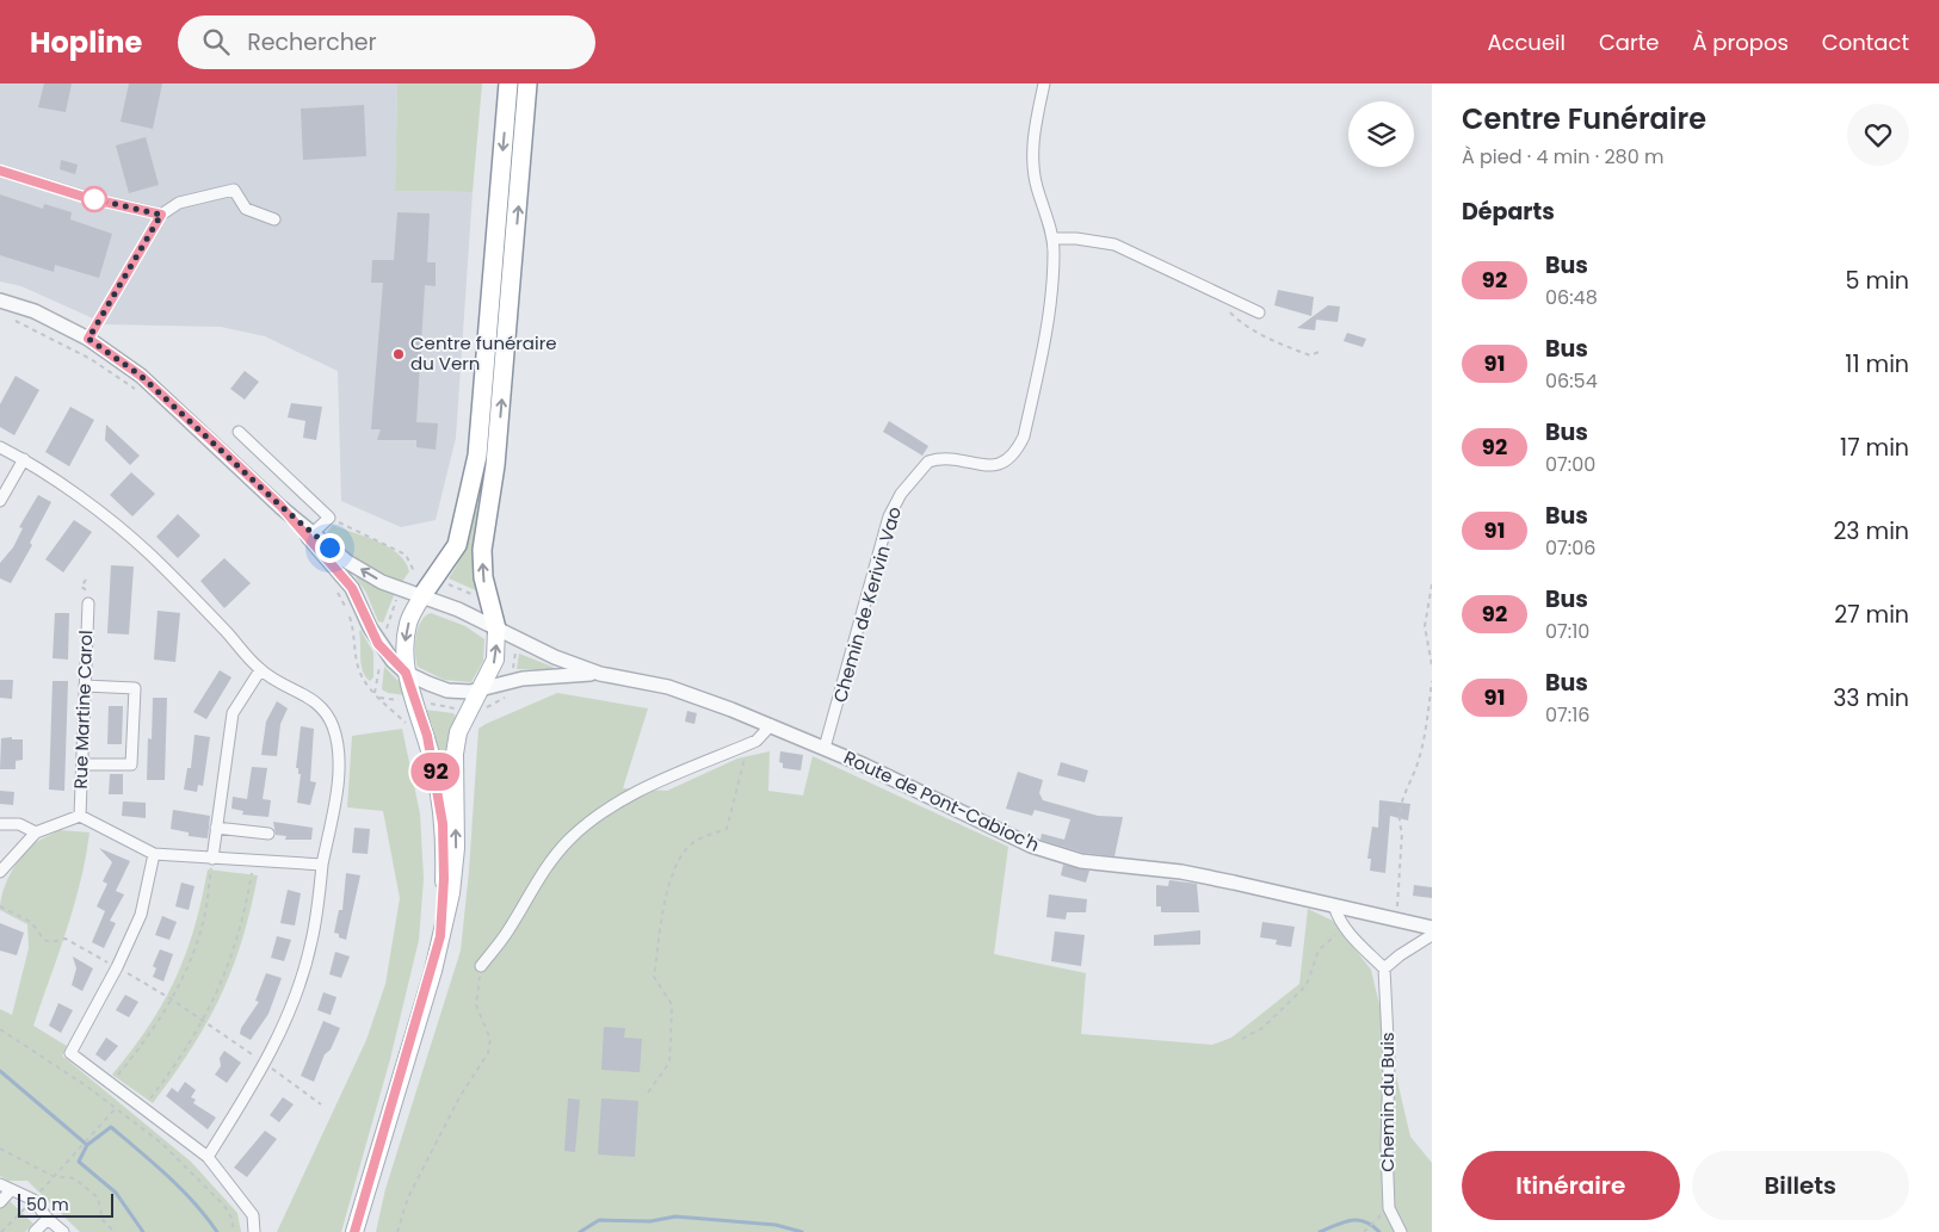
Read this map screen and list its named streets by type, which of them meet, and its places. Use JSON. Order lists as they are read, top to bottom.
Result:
{
  "streets": {
    "street": [
      "Chemin de Kerivin Vao",
      "Rue Martine Carol",
      "Route de Pont-Cabioc'h",
      "Chemin du Buis"
    ]
  },
  "crossings": [
    ["Chemin de Kerivin Vao", "Route de Pont-Cabioc'h"]
  ],
  "places": ["Centre funéraire du Vern"],
  "lines": ["bus line 92"],
  "scale_bar": "50 m",
  "page": {
    "header": "Hopline",
    "search": "Rechercher",
    "nav": [
      "Accueil",
      "Carte",
      "À propos",
      "Contact"
    ],
    "on_map": "92",
    "heading": [
      ["Centre Funéraire", "À pied · 4 min · 280 m"],
      "Départs"
    ],
    "list": [
      {
        "mark": "92",
        "name": "Bus",
        "note": "06:48",
        "value": "5 min"
      },
      {
        "mark": "91",
        "name": "Bus",
        "note": "06:54",
        "value": "11 min"
      },
      {
        "mark": "92",
        "name": "Bus",
        "note": "07:00",
        "value": "17 min"
      },
      {
        "mark": "91",
        "name": "Bus",
        "note": "07:06",
        "value": "23 min"
      },
      {
        "mark": "92",
        "name": "Bus",
        "note": "07:10",
        "value": "27 min"
      },
      {
        "mark": "91",
        "name": "Bus",
        "note": "07:16",
        "value": "33 min"
      }
    ],
    "buttons": ["Itinéraire", "Billets"],
    "scale": "50 m"
  }
}
